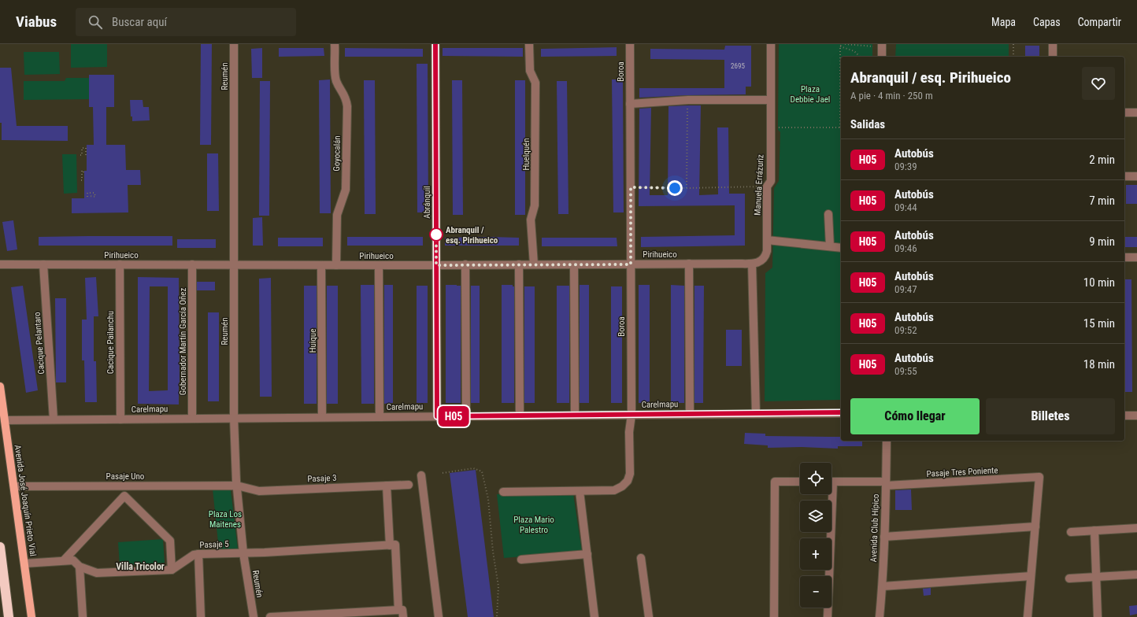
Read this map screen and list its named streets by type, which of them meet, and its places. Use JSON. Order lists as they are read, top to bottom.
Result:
{
  "streets": {
    "main road": ["Avenida José Joaquín Prieto Vial"],
    "street": [
      "Boroa",
      "Reumén",
      "Goyocalán",
      "Huelquén",
      "Manuela Errázuriz",
      "Abránquil",
      "Pirihueico",
      "Huique",
      "Gobernador Martín García Oñez",
      "Cacique Pailanchu",
      "Cacique Pelantaro",
      "Carelmapu",
      "Pasaje Tres Poniente",
      "Pasaje Uno",
      "Pasaje 3",
      "Avenida Club Hípico",
      "Pasaje 5"
    ]
  },
  "crossings": [
    ["Boroa", "Pirihueico"],
    ["Boroa", "Carelmapu"],
    ["Reumén", "Pirihueico"],
    ["Reumén", "Carelmapu"],
    ["Reumén", "Pasaje Uno"],
    ["Reumén", "Pasaje 3"],
    ["Reumén", "Pasaje 5"],
    ["Goyocalán", "Pirihueico"],
    ["Huelquén", "Pirihueico"],
    ["Manuela Errázuriz", "Pirihueico"],
    ["Abránquil", "Pirihueico"],
    ["Abránquil", "Carelmapu"],
    ["Pirihueico", "Huique"],
    ["Pirihueico", "Gobernador Martín García Oñez"],
    ["Pirihueico", "Cacique Pailanchu"],
    ["Pirihueico", "Cacique Pelantaro"],
    ["Huique", "Carelmapu"],
    ["Gobernador Martín García Oñez", "Carelmapu"],
    ["Cacique Pailanchu", "Carelmapu"],
    ["Cacique Pelantaro", "Carelmapu"],
    ["Carelmapu", "Avenida José Joaquín Prieto Vial"],
    ["Pasaje Tres Poniente", "Avenida Club Hípico"],
    ["Pasaje Uno", "Pasaje 3"],
    ["Pasaje Uno", "Avenida José Joaquín Prieto Vial"]
  ],
  "districts": ["Villa Tricolor"],
  "parks": ["Plaza Debbie Jael", "Plaza Los Maitenes", "Plaza Mario Palestro"],
  "places": ["Abranquil / esq. Pirihueico"],
  "lines": ["bus line H05"],
  "house_numbers": ["2695"],
  "page": {
    "header": "Viabus",
    "search": "Buscar aquí",
    "nav": ["Mapa", "Capas", "Compartir"],
    "on_map": "H05",
    "heading": [
      ["Abranquil / esq. Pirihueico", "A pie · 4 min · 250 m"],
      "Salidas"
    ],
    "list": [
      {
        "mark": "H05",
        "name": "Autobús",
        "note": "09:39",
        "value": "2 min"
      },
      {
        "mark": "H05",
        "name": "Autobús",
        "note": "09:44",
        "value": "7 min"
      },
      {
        "mark": "H05",
        "name": "Autobús",
        "note": "09:46",
        "value": "9 min"
      },
      {
        "mark": "H05",
        "name": "Autobús",
        "note": "09:47",
        "value": "10 min"
      },
      {
        "mark": "H05",
        "name": "Autobús",
        "note": "09:52",
        "value": "15 min"
      },
      {
        "mark": "H05",
        "name": "Autobús",
        "note": "09:55",
        "value": "18 min"
      }
    ],
    "buttons": ["Cómo llegar", "Billetes"],
    "map_buttons": ["+", "−"]
  }
}
